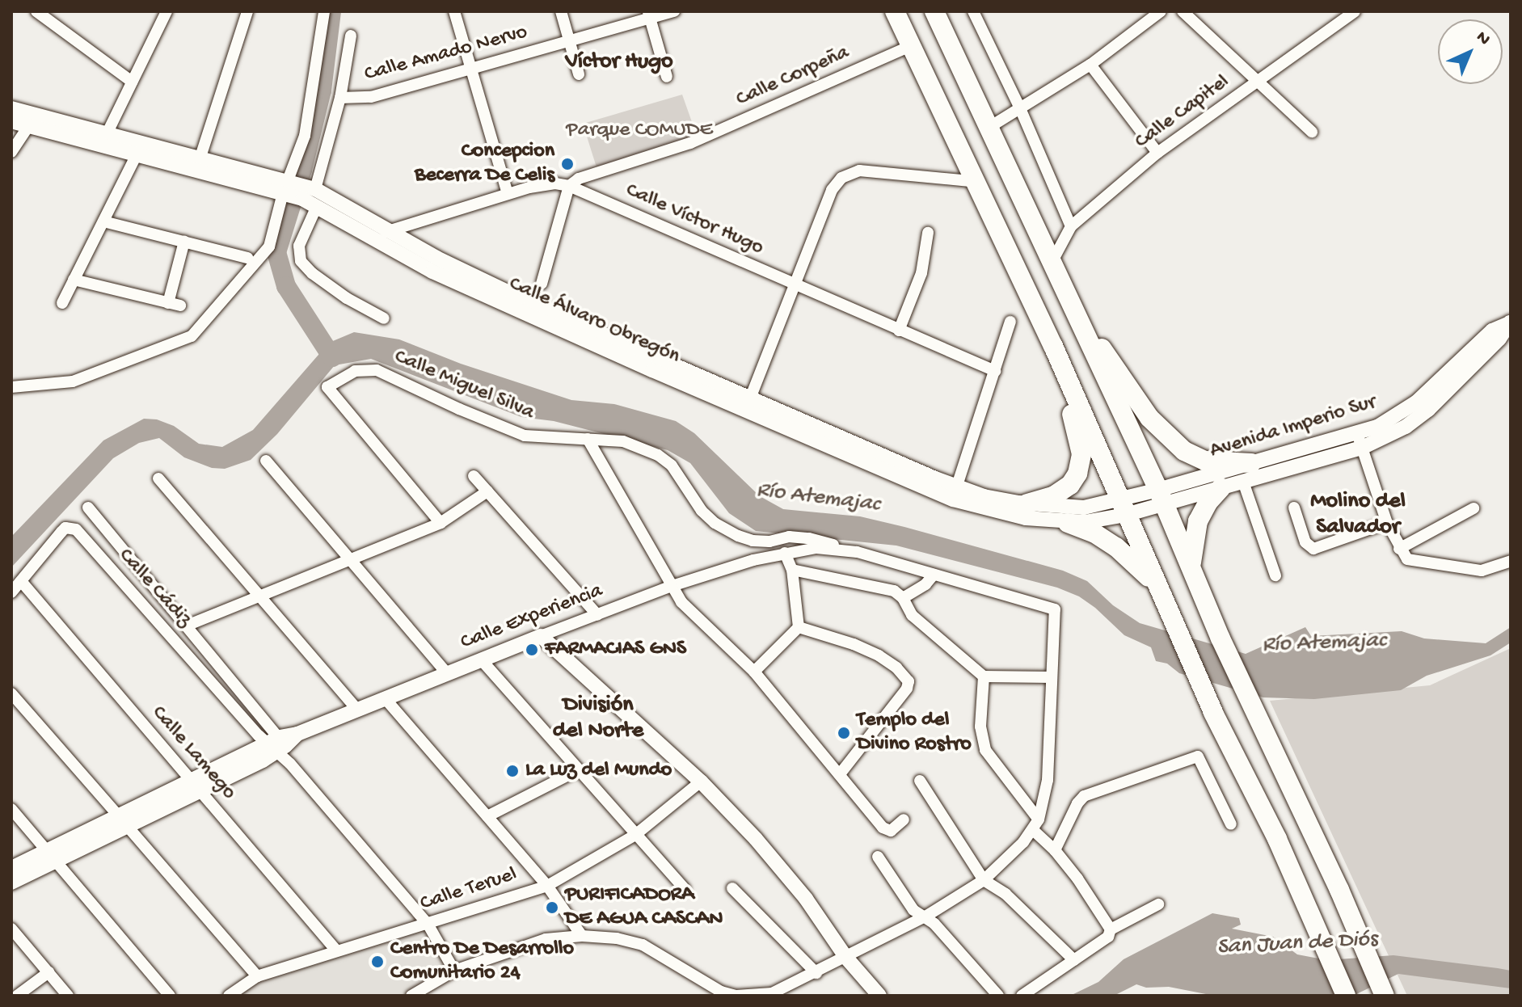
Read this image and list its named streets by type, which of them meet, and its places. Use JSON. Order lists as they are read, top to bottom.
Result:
{
  "streets": {
    "street": [
      "Calle Amado Nervo",
      "Calle Corpeña",
      "Calle Capitel",
      "Calle Víctor Hugo",
      "Calle Álvaro Obregón",
      "Calle Miguel Silva",
      "Avenida Imperio Sur",
      "Calle Cádiz",
      "Calle Experiencia",
      "Calle Lamego",
      "Calle Teruel"
    ]
  },
  "crossings": [
    ["Calle Corpeña", "Calle Víctor Hugo"],
    ["Calle Víctor Hugo", "Calle Álvaro Obregón"],
    ["Calle Álvaro Obregón", "Avenida Imperio Sur"],
    ["Calle Miguel Silva", "Calle Experiencia"],
    ["Calle Cádiz", "Calle Experiencia"],
    ["Calle Cádiz", "Calle Lamego"],
    ["Calle Experiencia", "Calle Lamego"],
    ["Calle Lamego", "Calle Teruel"]
  ],
  "districts": ["Víctor Hugo", "Molino del Salvador", "División del Norte"],
  "water": ["Río Atemajac", "San Juan de Diós"],
  "parks": ["Parque COMUDE"],
  "places": [
    "Concepcion Becerra De Celis",
    "FARMACIAS GNS",
    "Templo del Divino Rostro",
    "La Luz del Mundo",
    "PURIFICADORA DE AGUA CASCAN",
    "Centro De Desarrollo Comunitario 24"
  ],
  "north": "top right"
}
